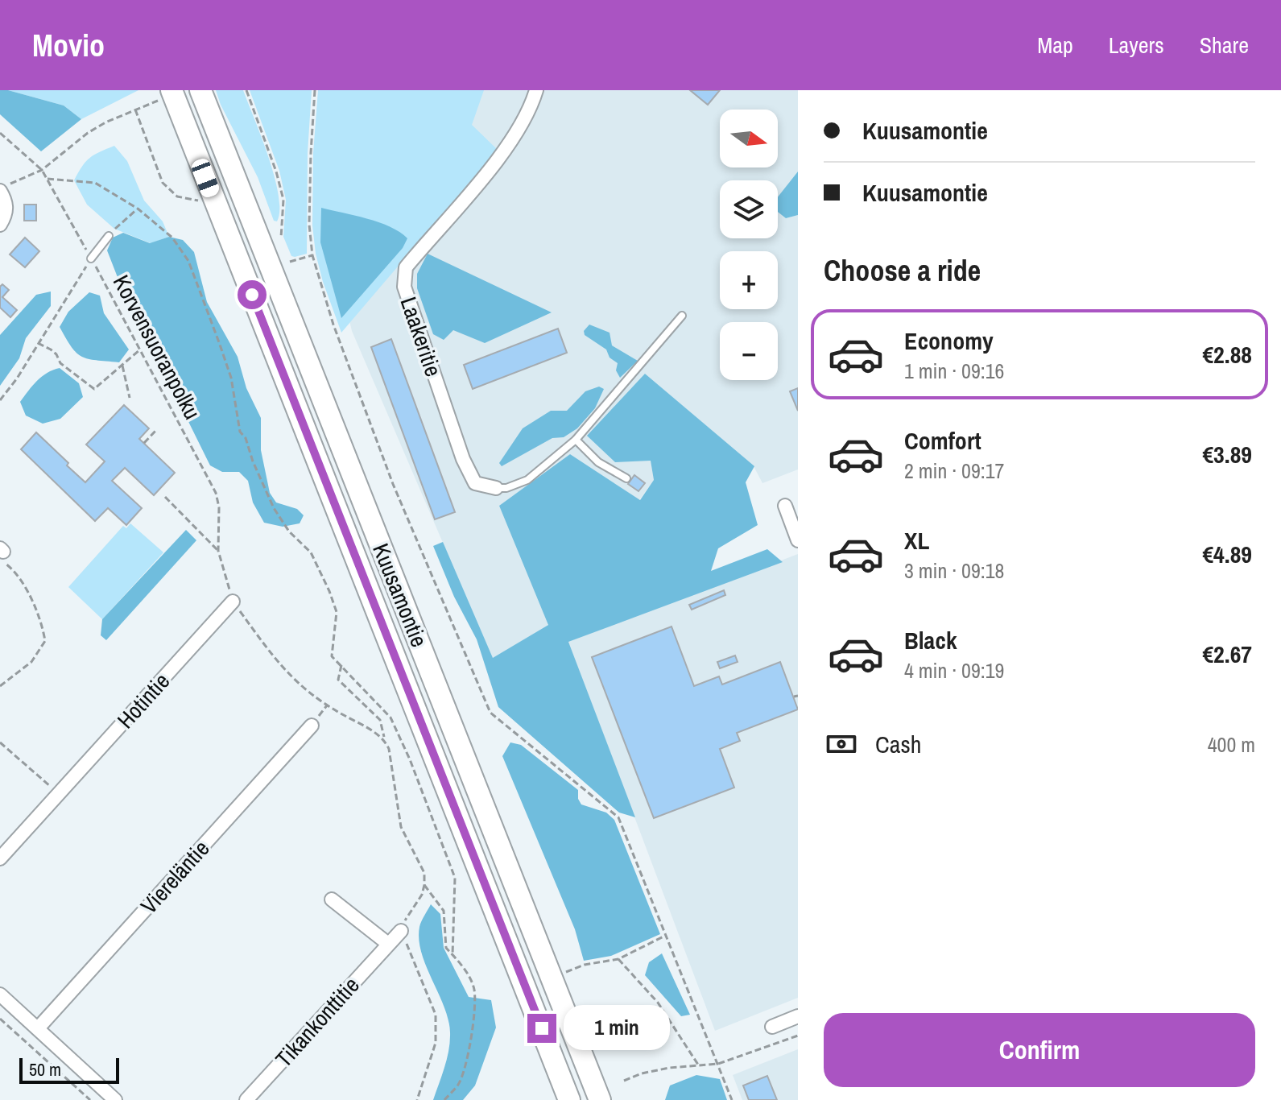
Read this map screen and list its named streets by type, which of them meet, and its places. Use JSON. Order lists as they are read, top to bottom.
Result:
{
  "streets": {
    "highway": ["Kuusamontie"],
    "street": [
      "Laakeritie",
      "Hotintie",
      "Viereläntie",
      "Tikankonttitie"
    ],
    "path": ["Korvensuoranpolku"]
  },
  "crossings": [
    ["Korvensuoranpolku", "Hotintie"]
  ],
  "scale_bar": "50 m",
  "north": "right",
  "page": {
    "header": "Movio",
    "nav": ["Map", "Layers", "Share"],
    "banner": ["Kuusamontie", "Kuusamontie"],
    "map_buttons": ["+", "−"],
    "heading": "Choose a ride",
    "list": [
      {
        "name": "Economy",
        "note": "1 min · 09:16",
        "value": "€2.88"
      },
      {
        "name": "Comfort",
        "note": "2 min · 09:17",
        "value": "€3.89"
      },
      {
        "name": "XL",
        "note": "3 min · 09:18",
        "value": "€4.89"
      },
      {
        "name": "Black",
        "note": "4 min · 09:19",
        "value": "€2.67"
      }
    ],
    "pay": ["Cash", "400 m"],
    "buttons": "Confirm",
    "bubble": "1 min",
    "scale": "50 m"
  }
}
